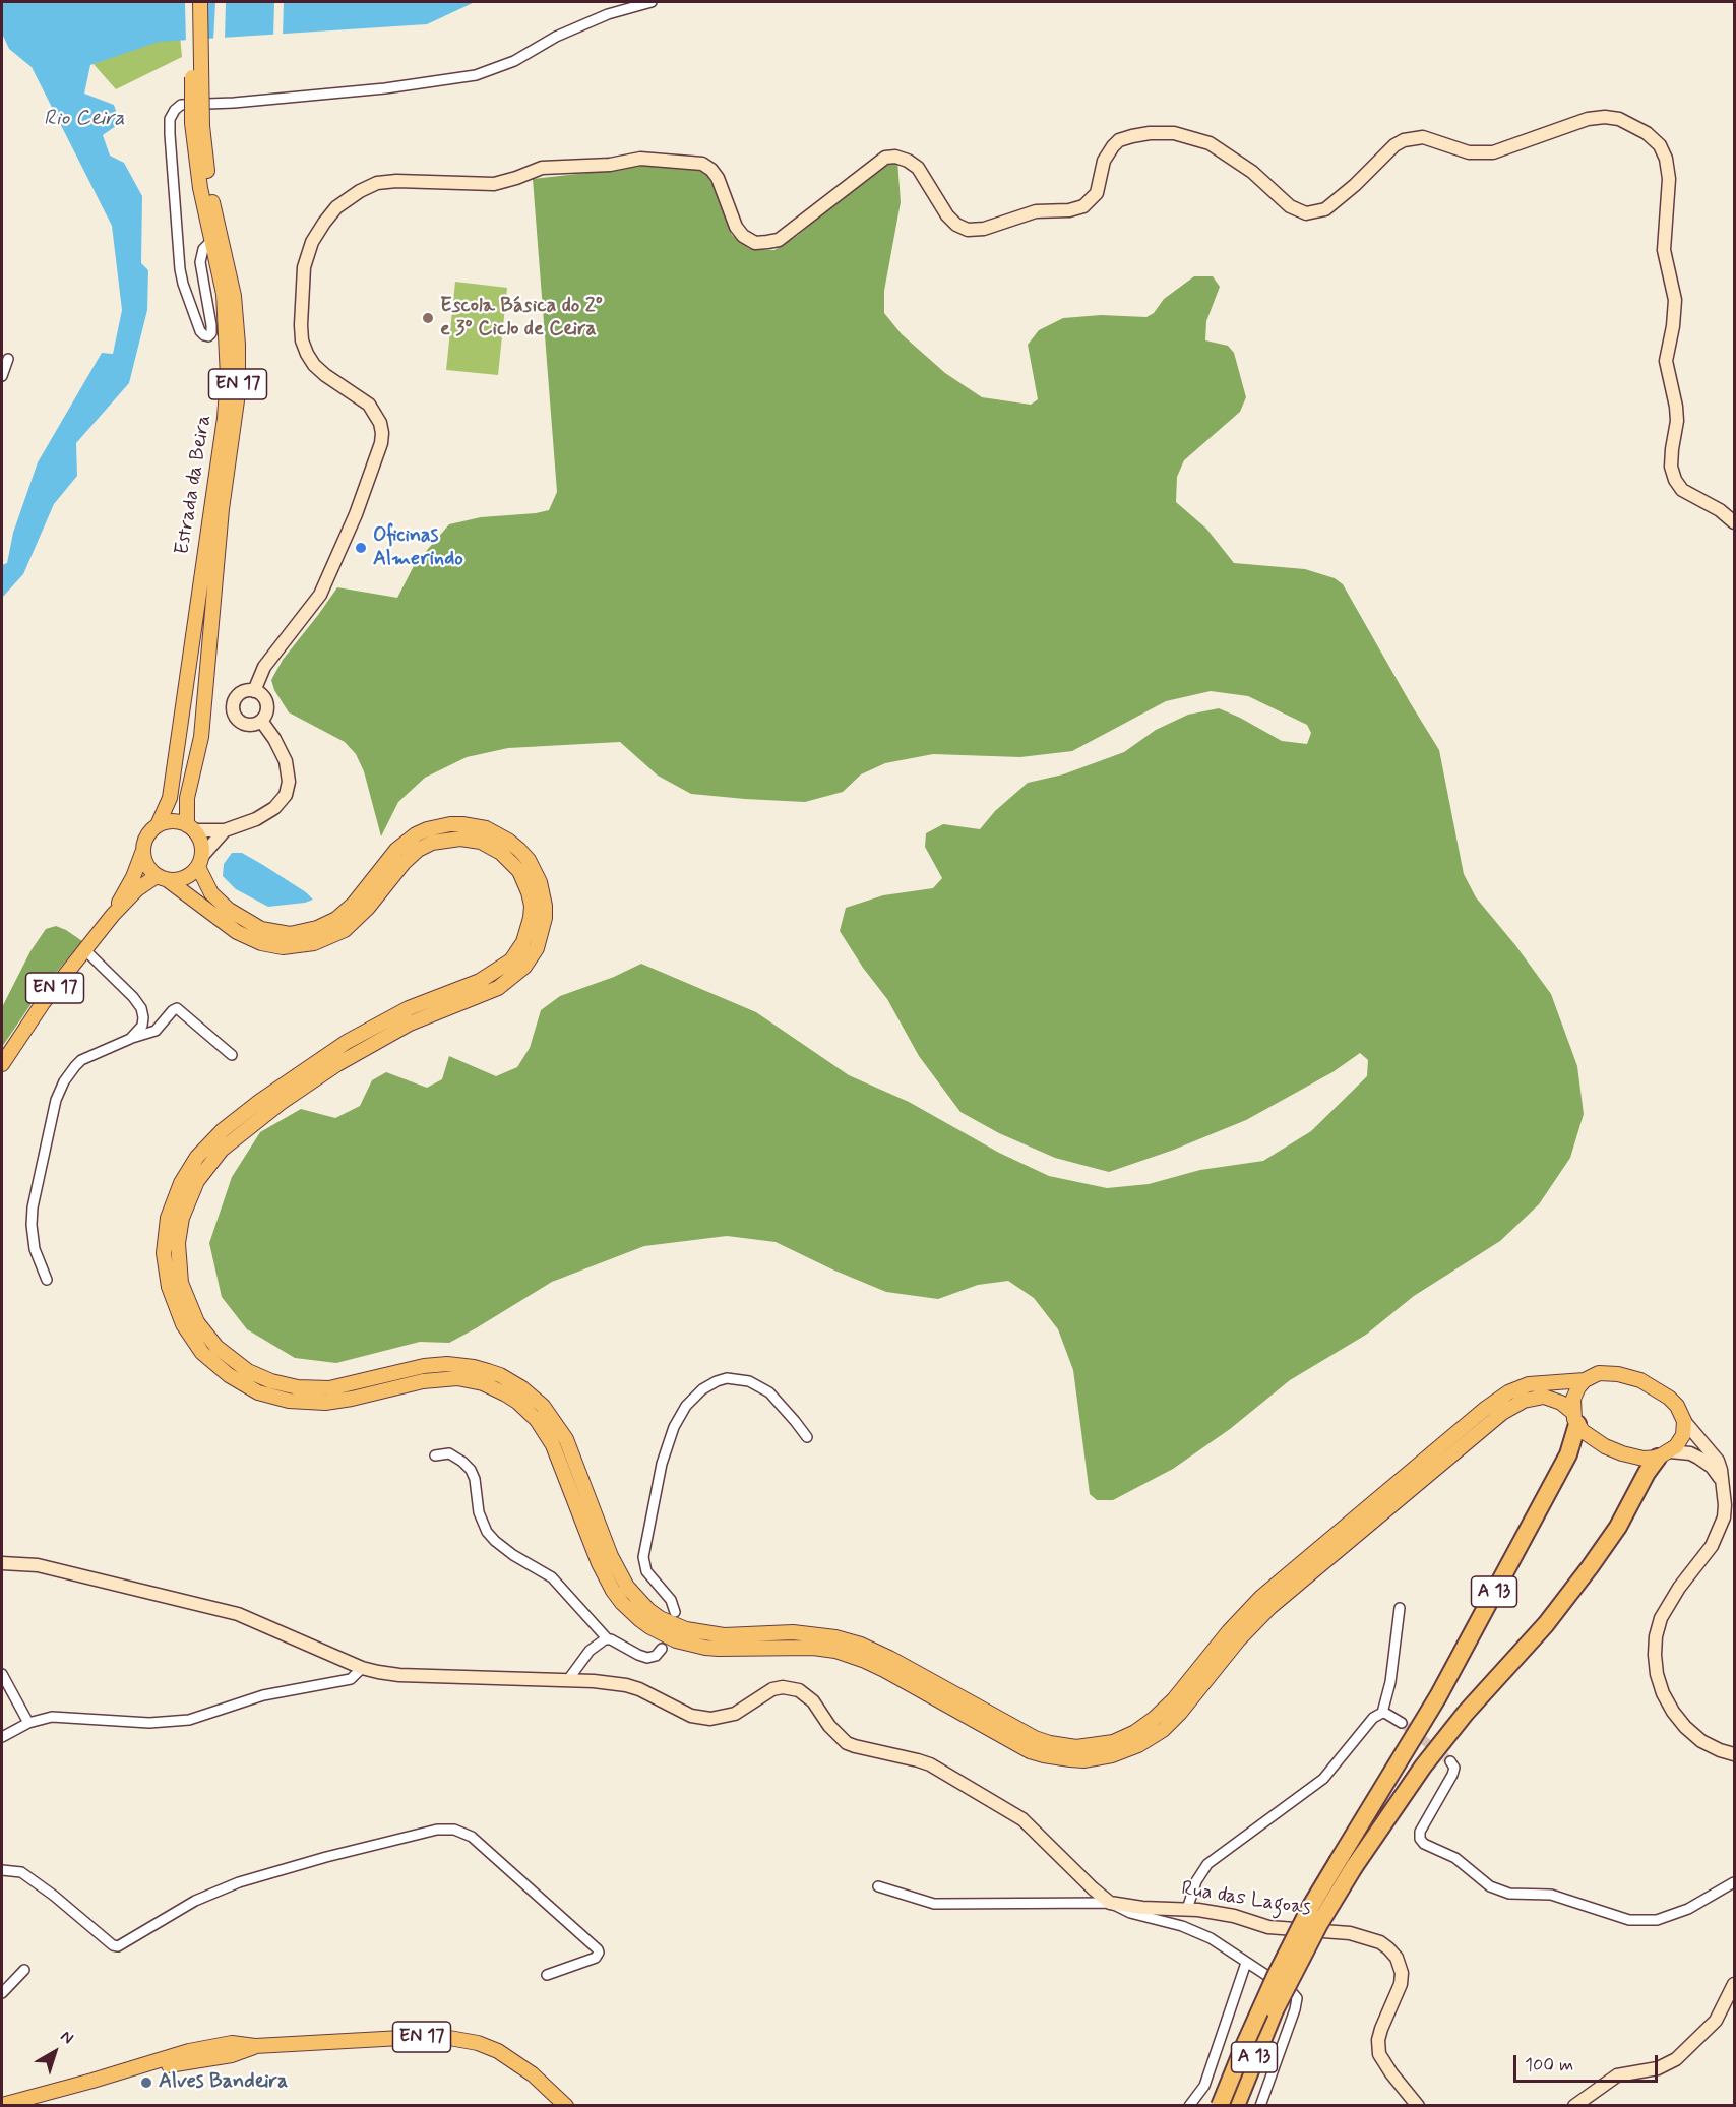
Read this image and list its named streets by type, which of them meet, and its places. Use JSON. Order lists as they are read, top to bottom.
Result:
{
  "streets": {
    "highway": ["A 13"],
    "main road": ["EN 17", "Estrada da Beira"],
    "street": ["Rua das Lagoas"]
  },
  "crossings": [
    ["EN 17", "Estrada da Beira"]
  ],
  "water": ["Rio Ceira"],
  "places": ["Escola Básica do 2º e 3º Ciclo de Ceira", "Oficinas Almerindo", "Alves Bandeira"],
  "scale_bar": "100 m",
  "north": "top right"
}
